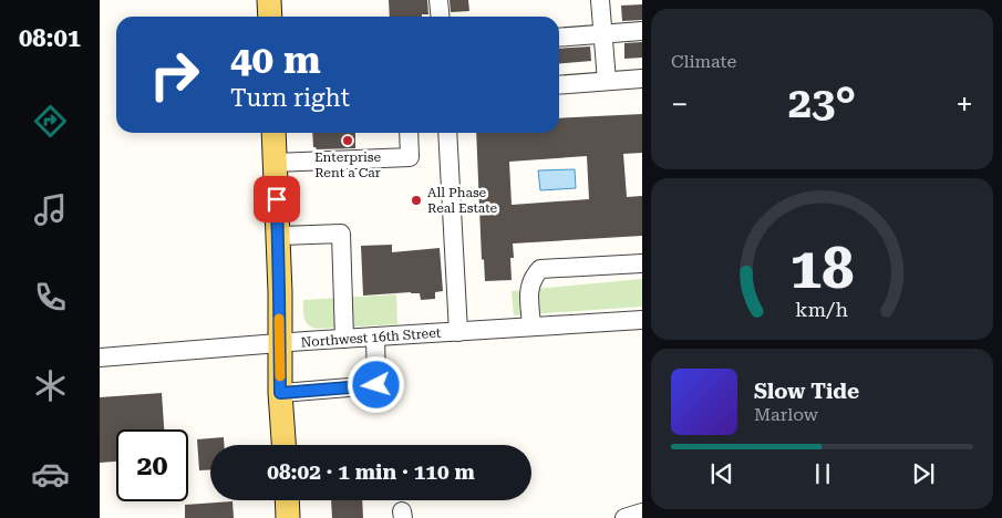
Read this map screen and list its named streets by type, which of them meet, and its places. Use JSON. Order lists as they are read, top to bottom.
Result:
{
  "streets": {
    "street": ["Northwest 16th Street"]
  },
  "places": ["Enterprise Rent a Car", "All Phase Real Estate"],
  "page": {
    "tabs": "08:01",
    "tile": "Climate",
    "turn": ["40 m", "Turn right"],
    "heat": ["−", "23°", "+"],
    "song": ["Slow Tide", "Marlow"],
    "limit": "20",
    "trip": "08:02 · 1 min · 110 m",
    "gauge": ["18", "km/h"]
  }
}
